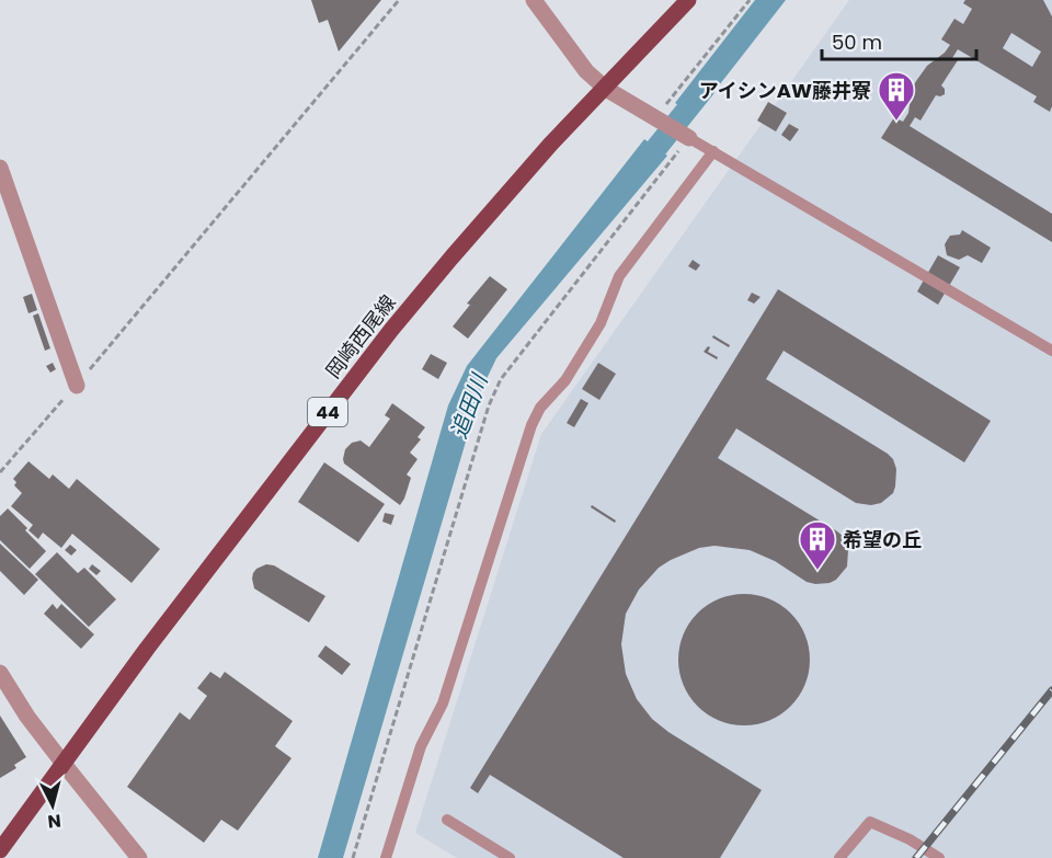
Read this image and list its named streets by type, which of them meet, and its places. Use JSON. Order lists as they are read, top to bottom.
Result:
{
  "streets": {
    "main road": ["岡崎西尾線", "44"]
  },
  "water": ["追田川"],
  "places": {
    "building": ["アイシンAW藤井寮", "希望の丘"]
  },
  "scale_bar": "50 m",
  "north": "bottom"
}
